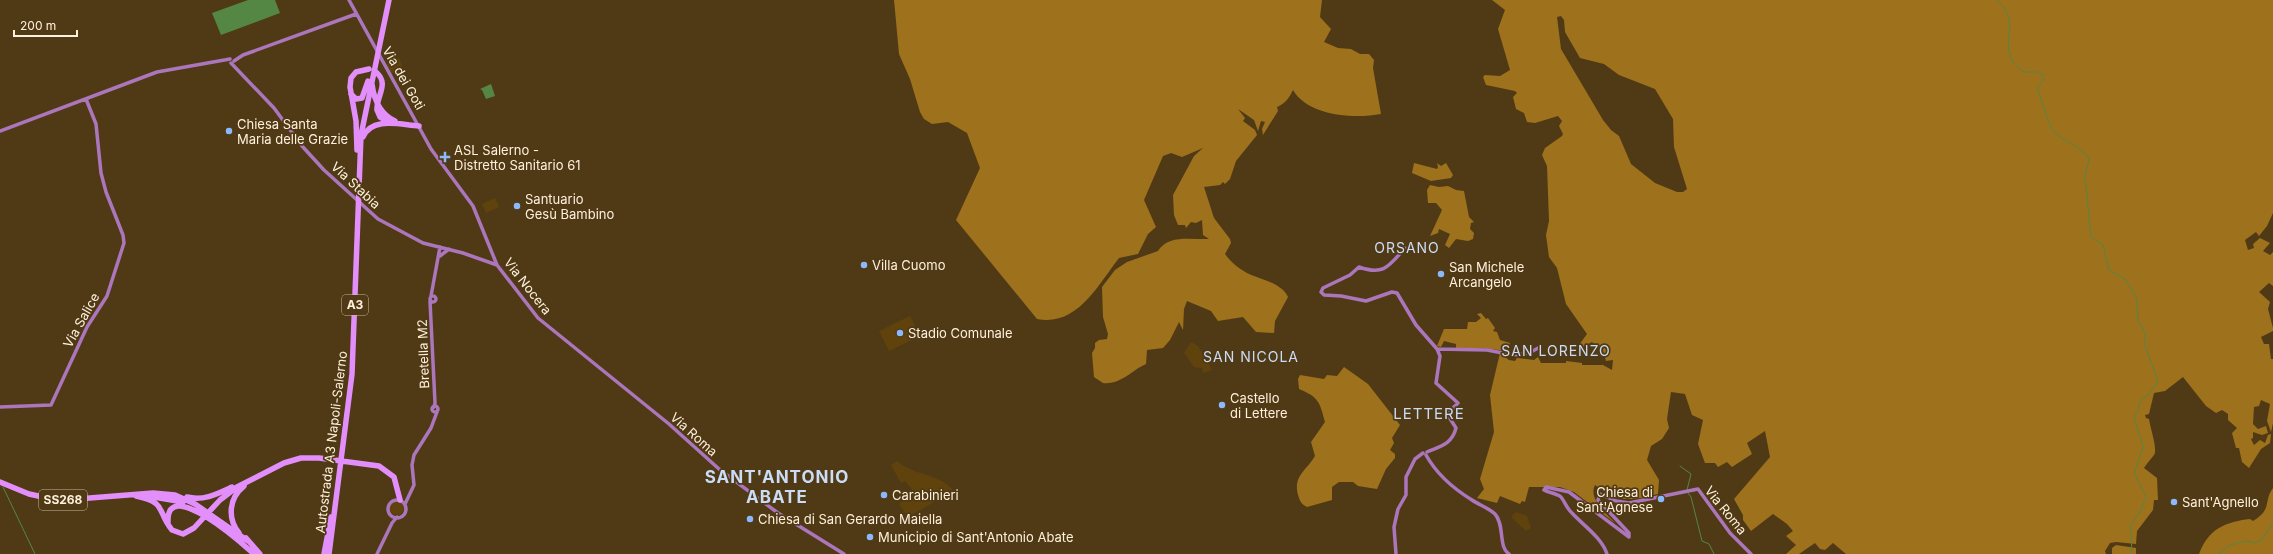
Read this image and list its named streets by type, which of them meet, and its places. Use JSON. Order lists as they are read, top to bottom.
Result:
{
  "streets": {
    "highway": ["A3", "Autostrada A3 Napoli-Salerno", "SS268"],
    "street": [
      "Via dei Goti",
      "Via Stabia",
      "Via Nocera",
      "Via Salice",
      "Bretella M2",
      "Via Roma"
    ]
  },
  "crossings": [
    ["Via dei Goti", "Via Nocera"],
    ["Via Stabia", "Via Nocera"],
    ["Via Stabia", "Bretella M2"],
    ["Via Nocera", "Via Roma"],
    ["Bretella M2", "SS268"]
  ],
  "districts": [
    "ORSANO",
    "SAN LORENZO",
    "SAN NICOLA",
    "LETTERE",
    "SANT'ANTONIO ABATE"
  ],
  "places": {
    "other": [
      "Chiesa Santa Maria delle Grazie",
      "Santuario Gesù Bambino",
      "Villa Cuomo",
      "San Michele Arcangelo",
      "Stadio Comunale",
      "Castello di Lettere",
      "Carabinieri",
      "Chiesa di Sant'Agnese",
      "Sant'Agnello",
      "Chiesa di San Gerardo Maiella",
      "Municipio di Sant'Antonio Abate"
    ],
    "health": ["ASL Salerno - Distretto Sanitario 61"]
  },
  "scale_bar": "200 m"
}
